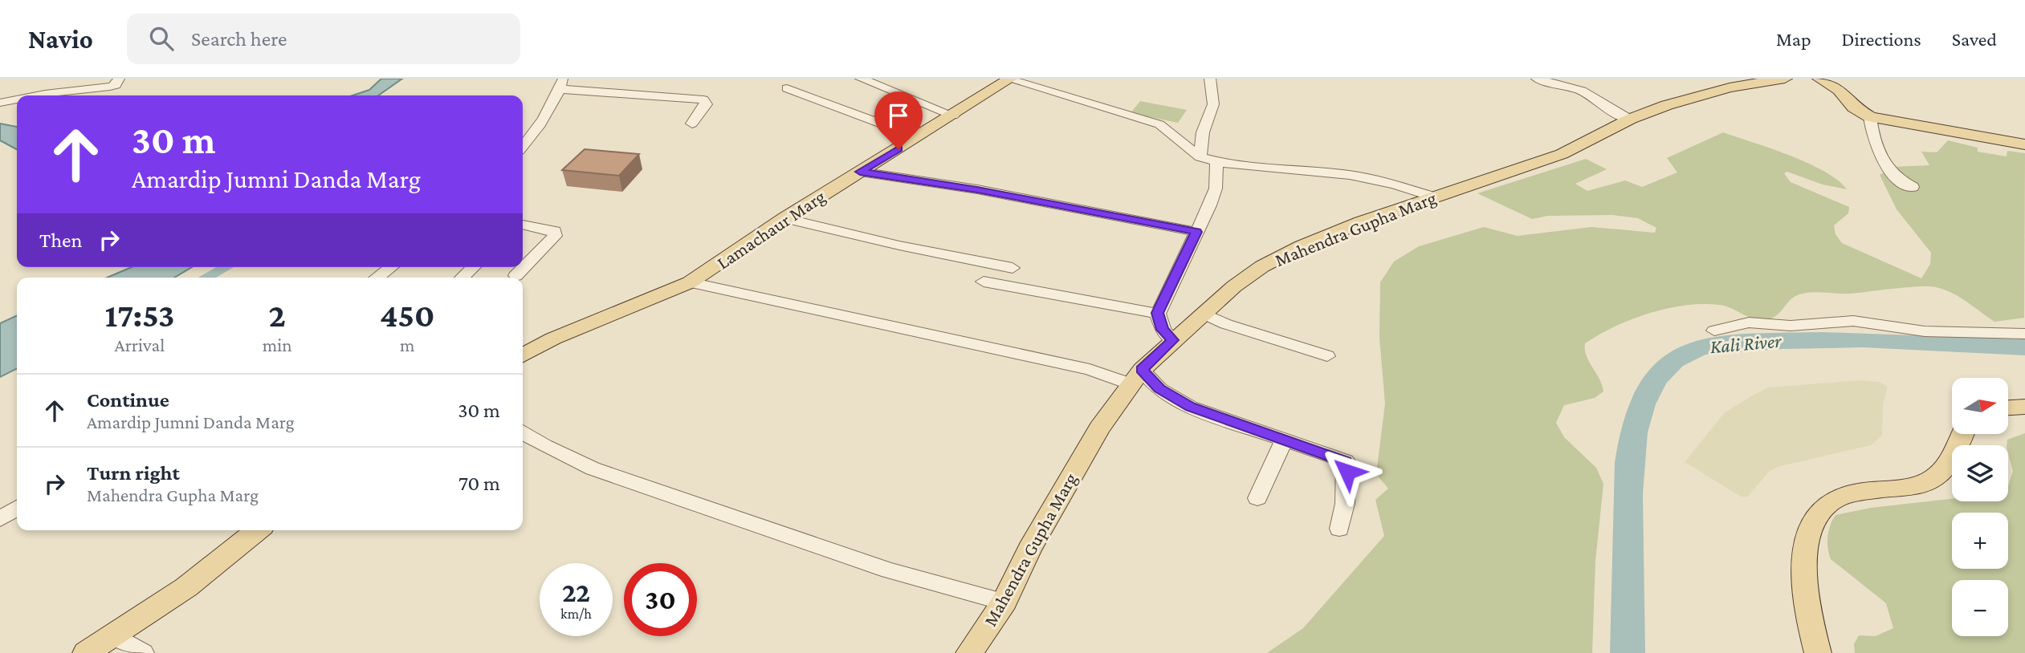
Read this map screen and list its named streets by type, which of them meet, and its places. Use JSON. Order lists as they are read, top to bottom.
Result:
{
  "streets": {
    "main road": ["Mahendra Gupha Marg", "Lamachaur Marg"]
  },
  "water": ["Kali River"],
  "north": "right",
  "page": {
    "header": "Navio",
    "search": "Search here",
    "nav": ["Map", "Directions", "Saved"],
    "turn": ["30 m", "Amardip Jumni Danda Marg"],
    "then": "Then",
    "eta": [
      "17:53",
      "Arrival",
      "2",
      "min",
      "450",
      "m"
    ],
    "list": [
      {
        "name": "Continue",
        "note": "Amardip Jumni Danda Marg",
        "value": "30 m"
      },
      {
        "name": "Turn right",
        "note": "Mahendra Gupha Marg",
        "value": "70 m"
      }
    ],
    "map_buttons": ["+", "−"],
    "speed": "22 km/h",
    "limit": "30"
  }
}
